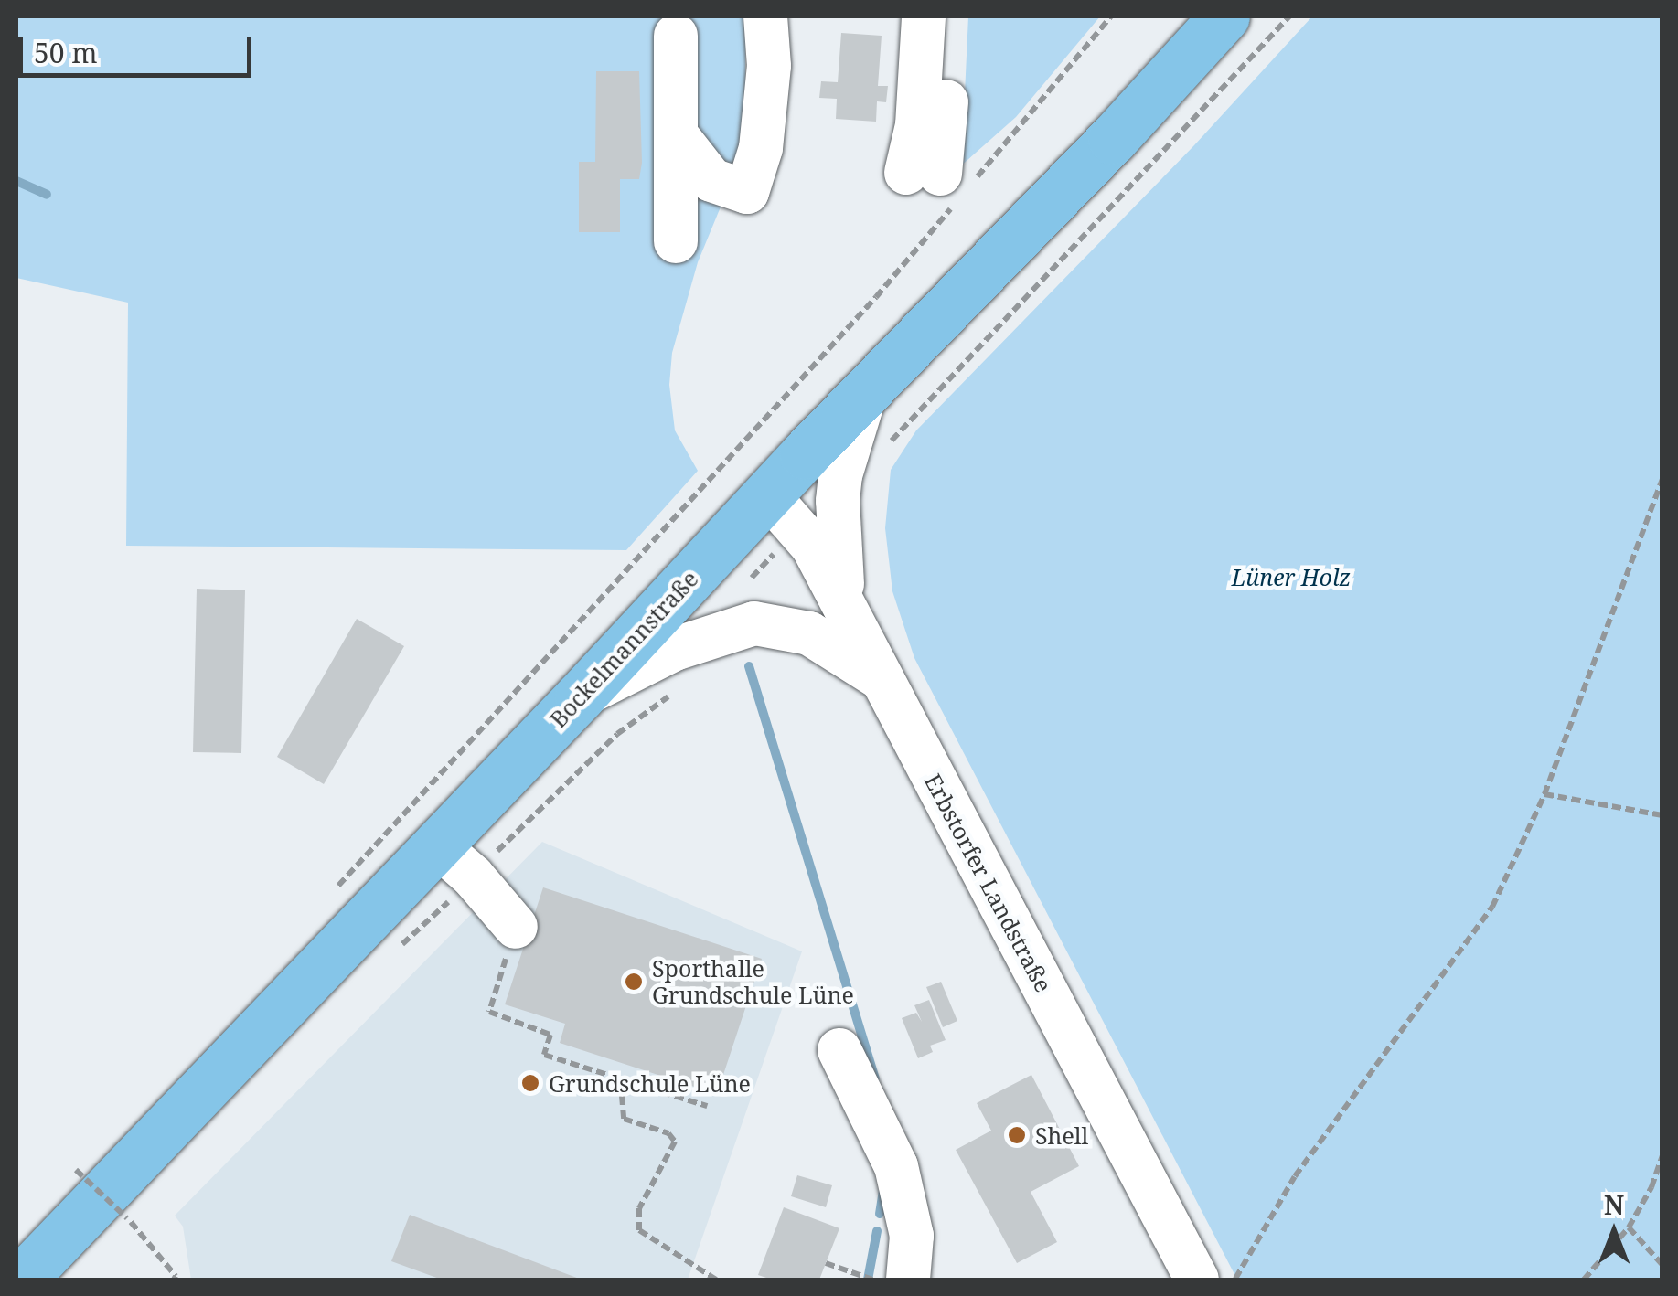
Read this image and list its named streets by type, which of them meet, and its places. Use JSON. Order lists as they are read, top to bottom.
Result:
{
  "streets": {
    "main road": ["Bockelmannstraße"],
    "street": ["Erbstorfer Landstraße"]
  },
  "crossings": [
    ["Bockelmannstraße", "Erbstorfer Landstraße"]
  ],
  "parks": ["Lüner Holz"],
  "places": ["Sporthalle Grundschule Lüne", "Grundschule Lüne", "Shell"],
  "scale_bar": "50 m",
  "north": "top"
}
